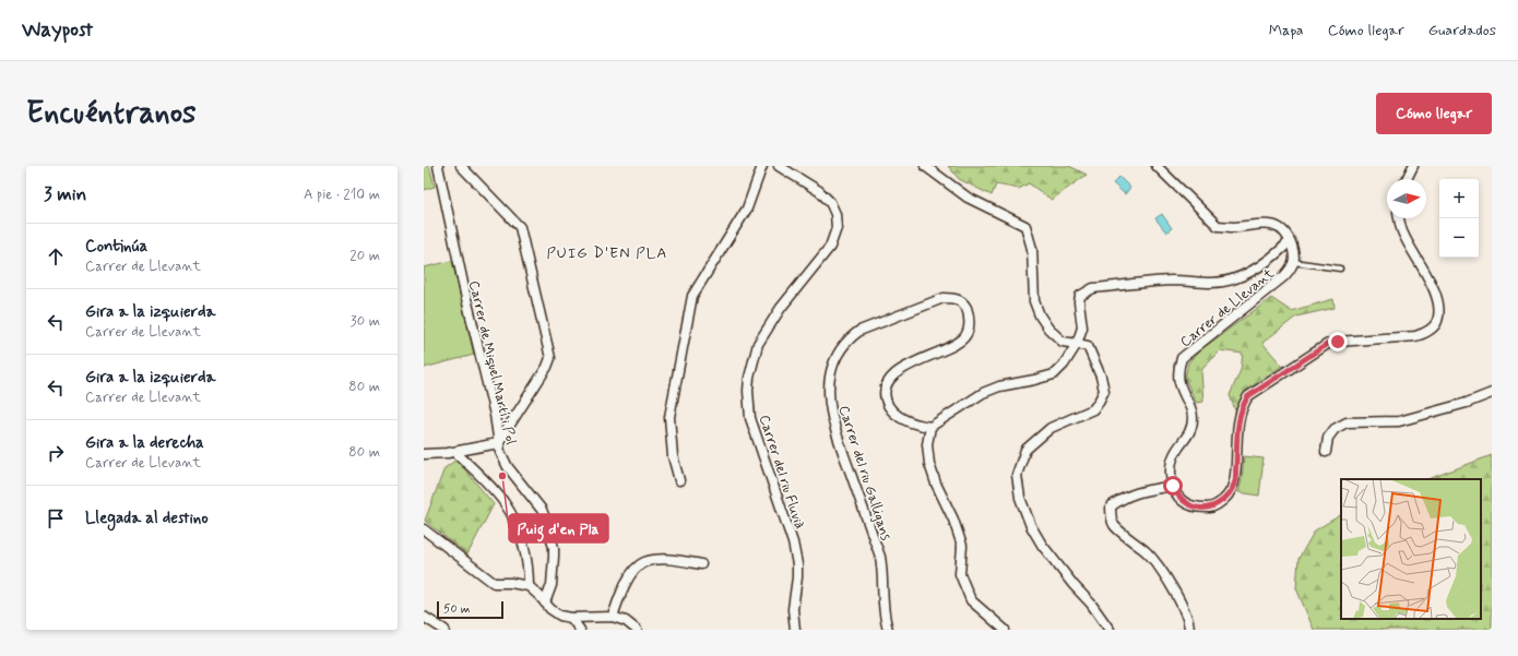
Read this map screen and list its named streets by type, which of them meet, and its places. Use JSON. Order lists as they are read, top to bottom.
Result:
{
  "streets": {
    "street": [
      "Carrer de Llevant",
      "Carrer de Miquel Martí i Pol",
      "Carrer del riu Fluvià",
      "Carrer del riu Galligans"
    ]
  },
  "districts": ["PUIG D'EN PLA"],
  "places": ["Puig d'en Pla"],
  "scale_bar": "50 m",
  "north": "right",
  "page": {
    "header": "Waypost",
    "nav": ["Mapa", "Cómo llegar", "Guardados"],
    "buttons": "Cómo llegar",
    "title": "Encuéntranos",
    "heading": ["3 min", "A pie · 210 m"],
    "map_buttons": ["+", "−"],
    "list": [
      ["Continúa", "Carrer de Llevant", "20 m"],
      ["Gira a la izquierda", "Carrer de Llevant", "30 m"],
      ["Gira a la izquierda", "Carrer de Llevant", "80 m"],
      ["Gira a la derecha", "Carrer de Llevant", "80 m"],
      "Llegada al destino"
    ],
    "scale": "50 m"
  }
}
